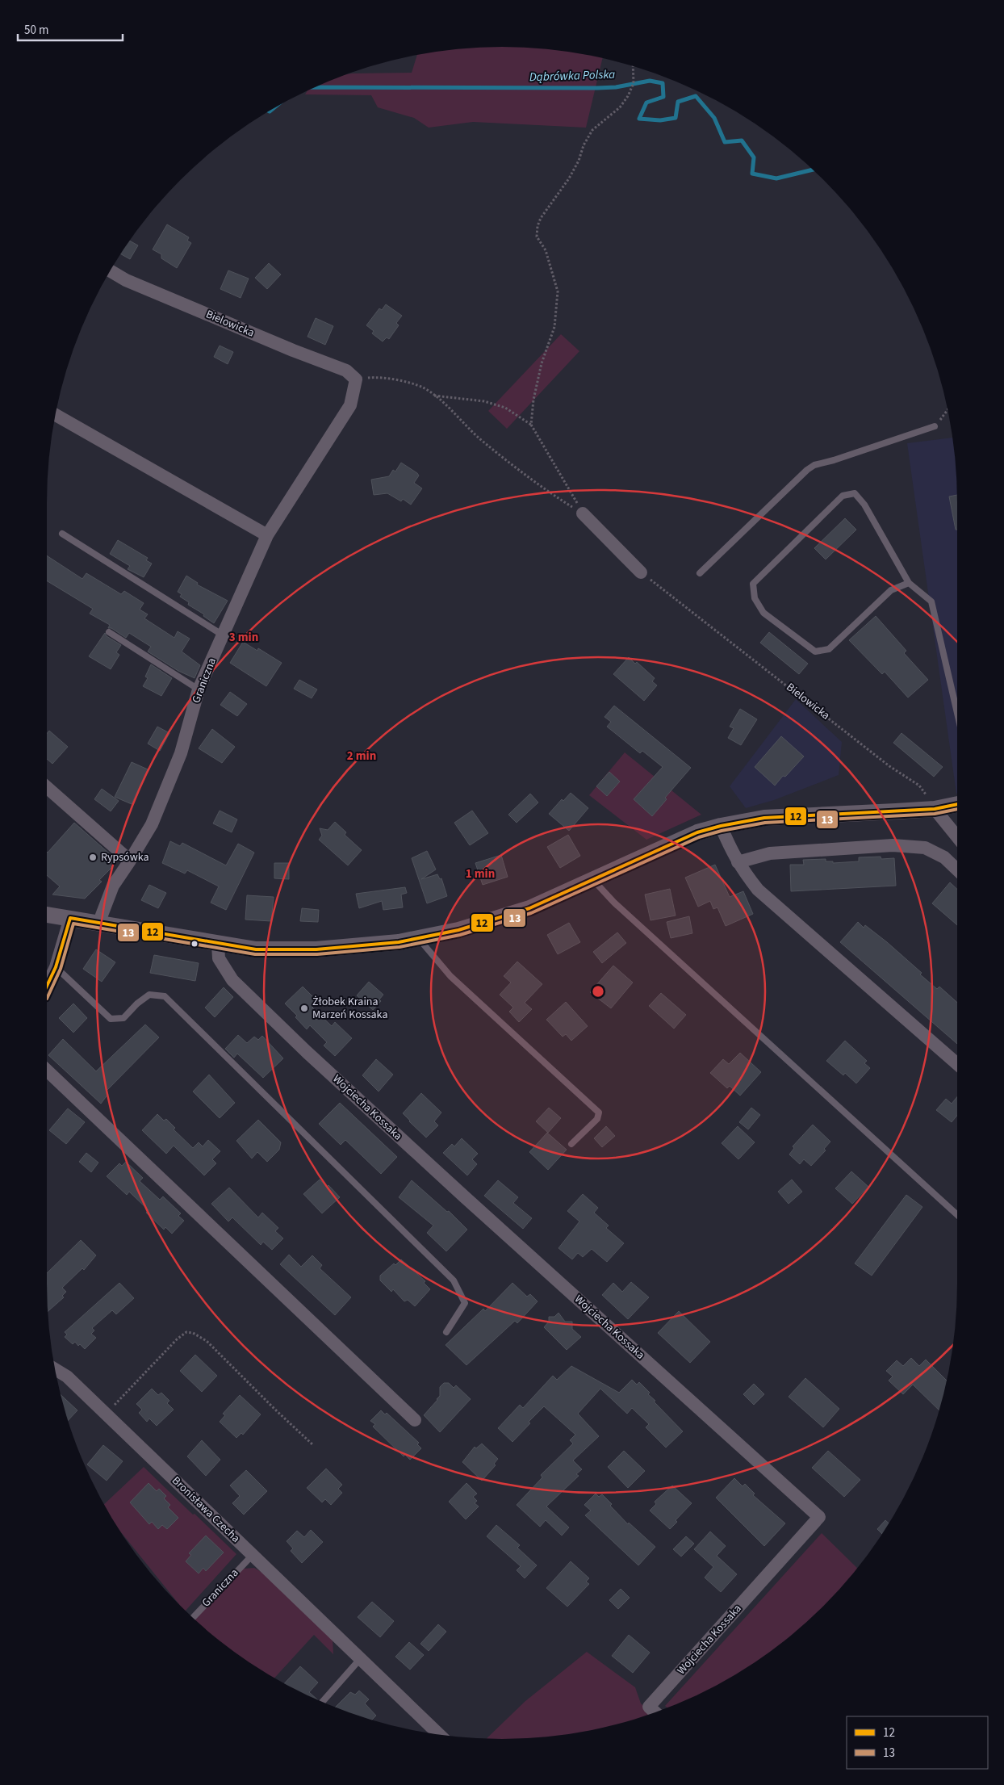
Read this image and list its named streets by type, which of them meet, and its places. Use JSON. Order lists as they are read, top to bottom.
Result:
{
  "streets": {
    "street": [
      "Bielowicka",
      "Graniczna",
      "Wojciecha Kossaka",
      "Bronisława Czecha"
    ]
  },
  "crossings": [
    ["Bielowicka", "Graniczna"],
    ["Graniczna", "Bronisława Czecha"]
  ],
  "water": ["Dąbrówka Polska"],
  "places": ["Rypsówka", "Żłobek Kraina Marzeń Kossaka"],
  "lines": ["transit line 12", "transit line 13"],
  "legend": ["12", "13"],
  "scale_bar": "50 m",
  "rings": ["3 min", "2 min", "1 min"]
}
